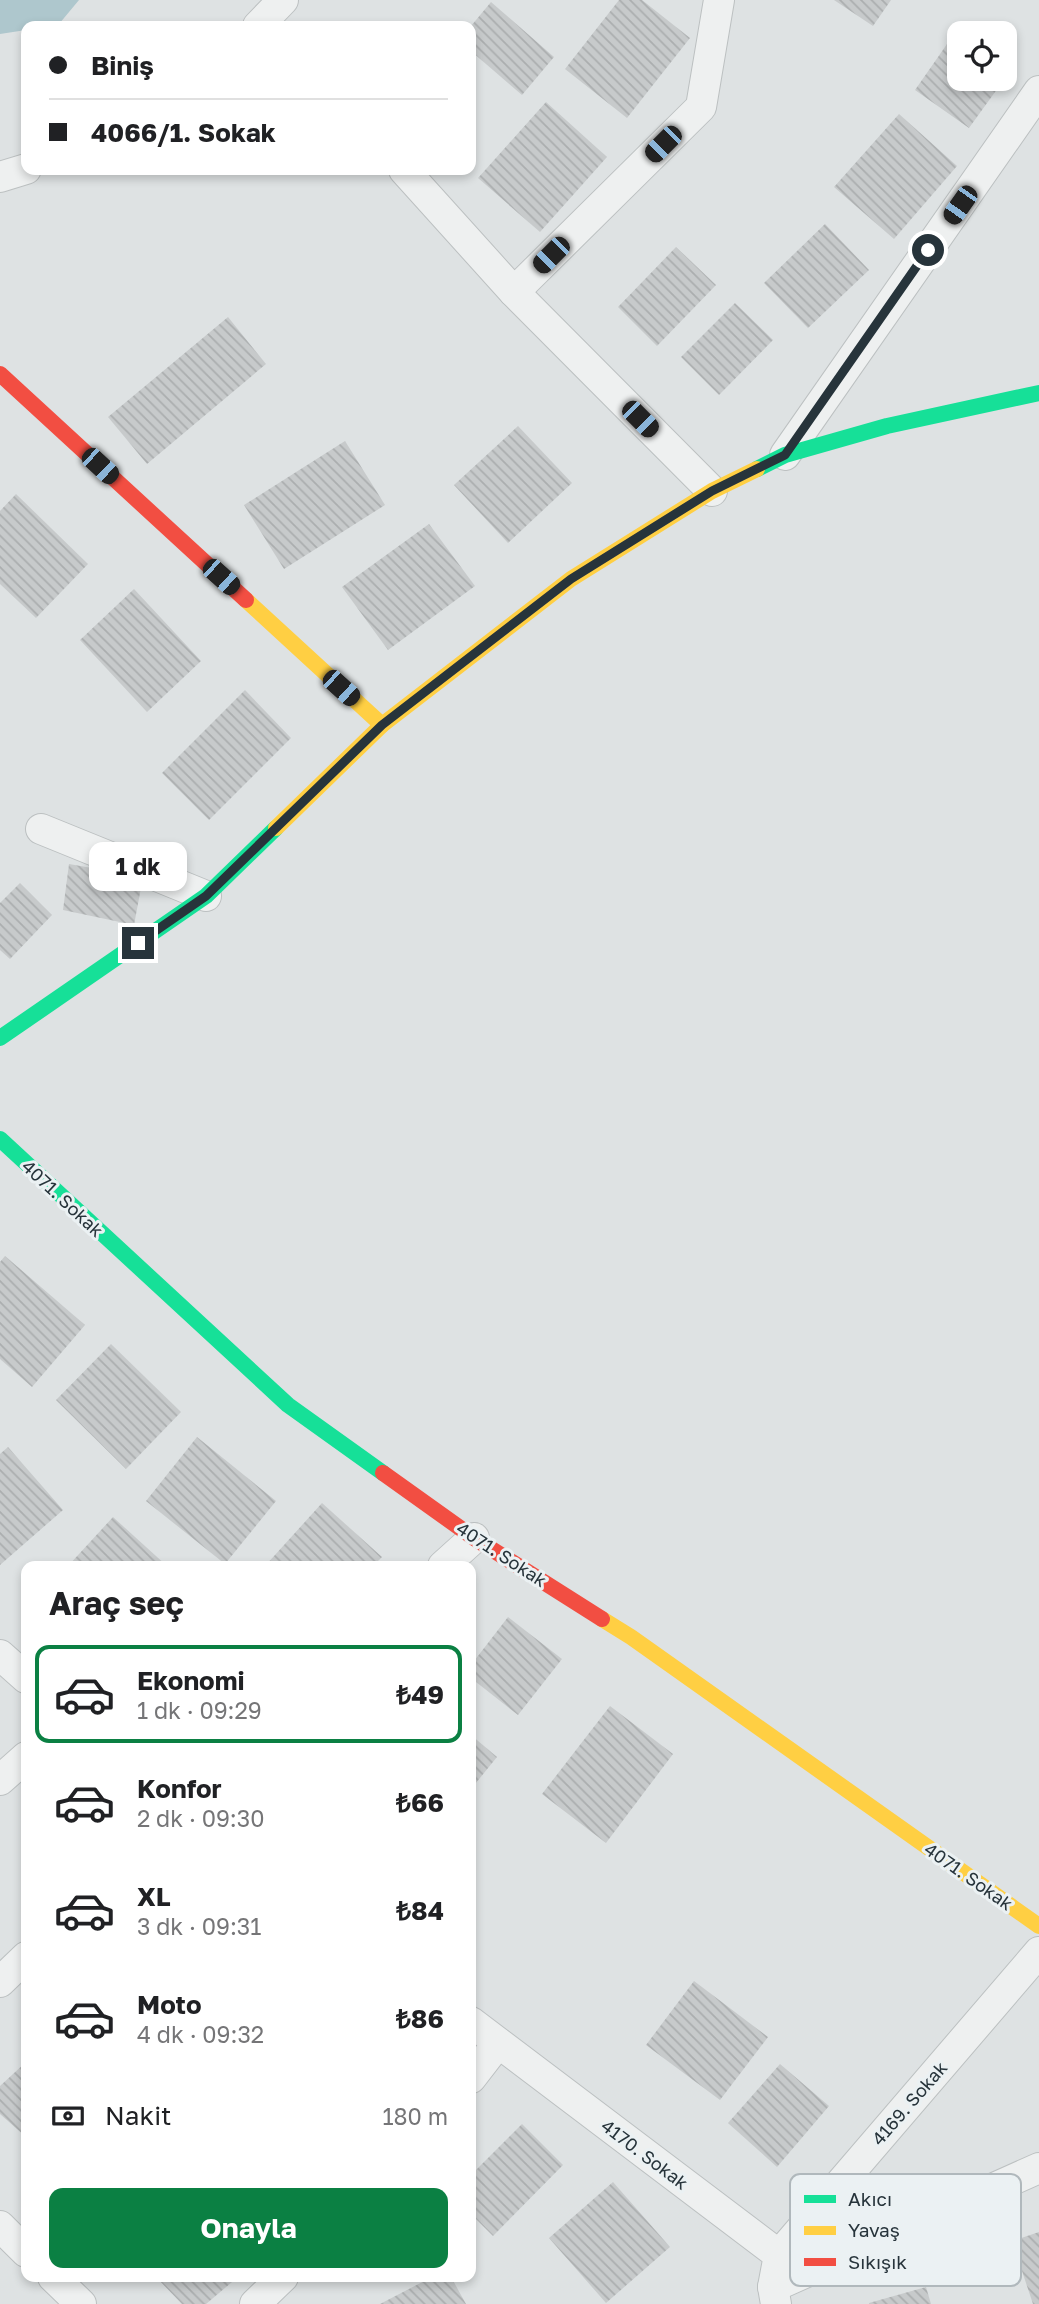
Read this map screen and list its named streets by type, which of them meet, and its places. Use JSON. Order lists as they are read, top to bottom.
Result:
{
  "streets": {
    "street": ["4071. Sokak", "4169. Sokak", "4170. Sokak"]
  },
  "crossings": [
    ["4169. Sokak", "4170. Sokak"]
  ],
  "legend": ["Akıcı", "Yavaş", "Sıkışık"],
  "page": {
    "banner": ["Biniş", "4066/1. Sokak"],
    "bubble": "1 dk",
    "heading": "Araç seç",
    "list": [
      {
        "name": "Ekonomi",
        "note": "1 dk · 09:29",
        "value": "₺49"
      },
      {
        "name": "Konfor",
        "note": "2 dk · 09:30",
        "value": "₺66"
      },
      {
        "name": "XL",
        "note": "3 dk · 09:31",
        "value": "₺84"
      },
      {
        "name": "Moto",
        "note": "4 dk · 09:32",
        "value": "₺86"
      }
    ],
    "pay": ["Nakit", "180 m"],
    "buttons": "Onayla"
  }
}
